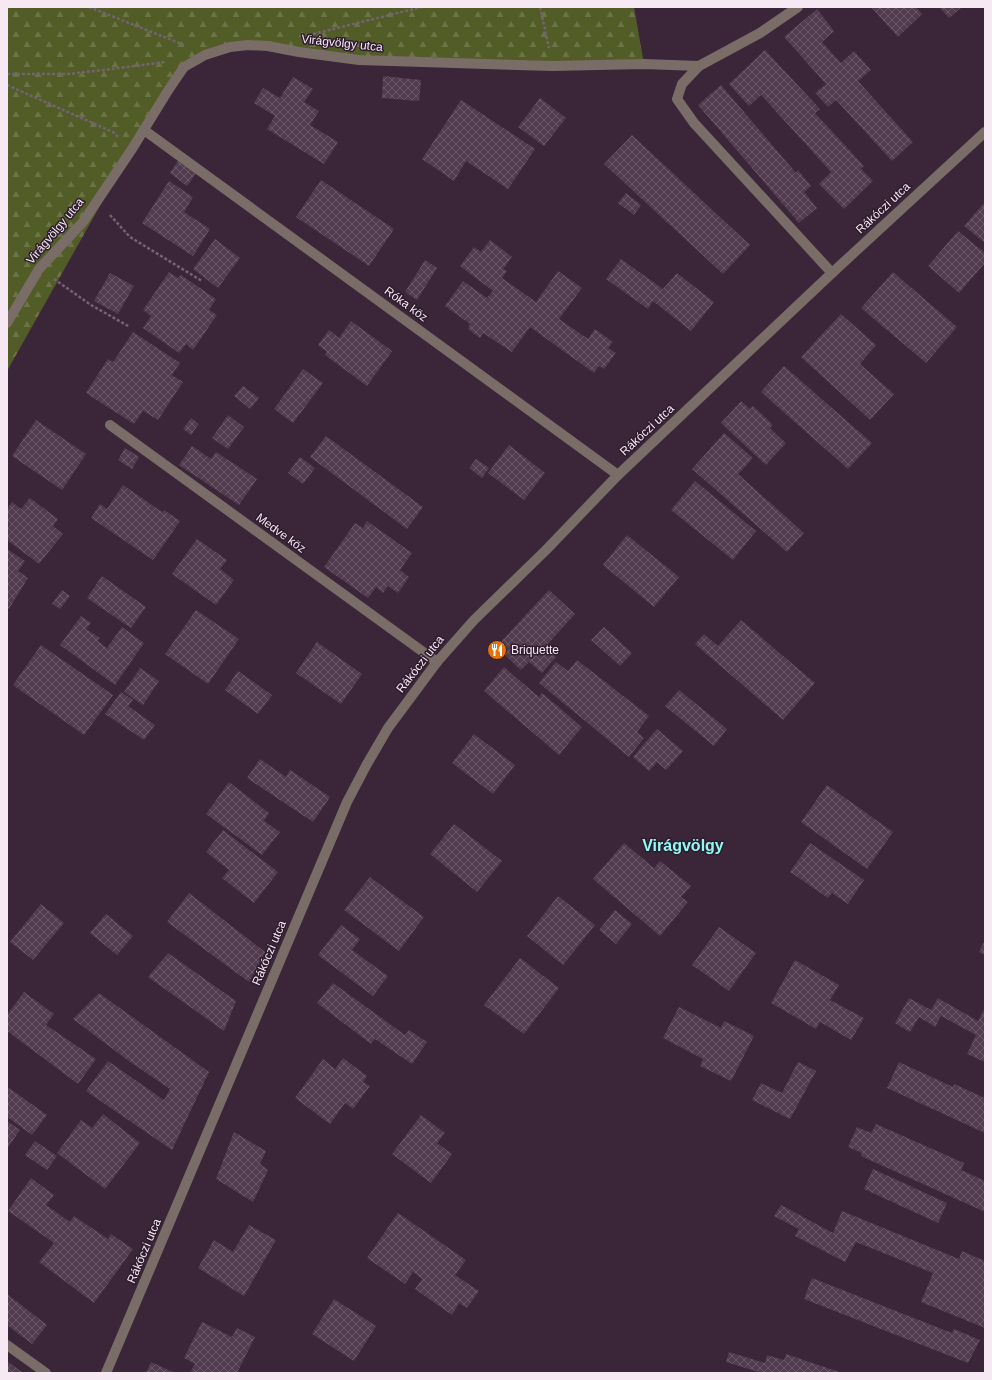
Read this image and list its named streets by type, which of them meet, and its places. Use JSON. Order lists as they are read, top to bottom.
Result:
{
  "streets": {
    "street": [
      "Virágvölgy utca",
      "Rákóczi utca",
      "Róka köz",
      "Medve köz"
    ]
  },
  "crossings": [
    ["Virágvölgy utca", "Róka köz"],
    ["Rákóczi utca", "Róka köz"],
    ["Rákóczi utca", "Medve köz"]
  ],
  "districts": ["Virágvölgy"],
  "places": {
    "restaurant": ["Briquette"]
  }
}
